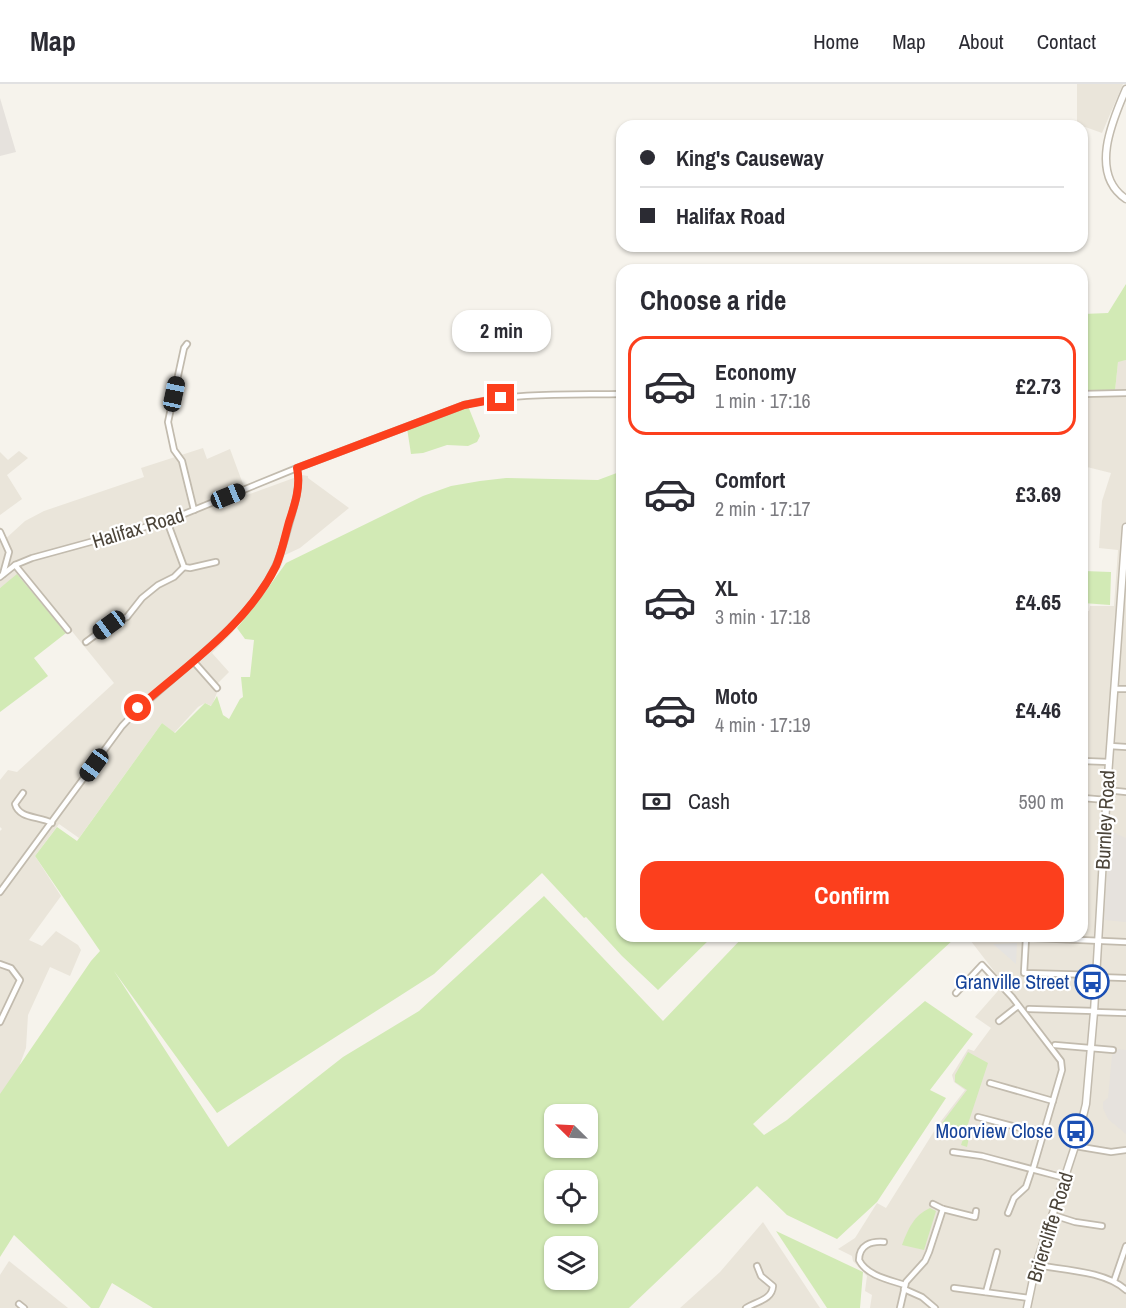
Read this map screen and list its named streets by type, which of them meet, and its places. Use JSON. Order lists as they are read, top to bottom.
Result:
{
  "streets": {
    "street": ["Halifax Road", "Burnley Road", "Briercliffe Road"]
  },
  "crossings": [
    ["Burnley Road", "Briercliffe Road"]
  ],
  "places": {
    "bus stop": ["Granville Street", "Moorview Close"]
  },
  "north": "top left",
  "page": {
    "header": "Map",
    "nav": [
      "Home",
      "Map",
      "About",
      "Contact"
    ],
    "banner": ["King's Causeway", "Halifax Road"],
    "heading": "Choose a ride",
    "bubble": "2 min",
    "list": [
      {
        "name": "Economy",
        "note": "1 min · 17:16",
        "value": "£2.73"
      },
      {
        "name": "Comfort",
        "note": "2 min · 17:17",
        "value": "£3.69"
      },
      {
        "name": "XL",
        "note": "3 min · 17:18",
        "value": "£4.65"
      },
      {
        "name": "Moto",
        "note": "4 min · 17:19",
        "value": "£4.46"
      }
    ],
    "pay": ["Cash", "590 m"],
    "buttons": "Confirm"
  }
}
